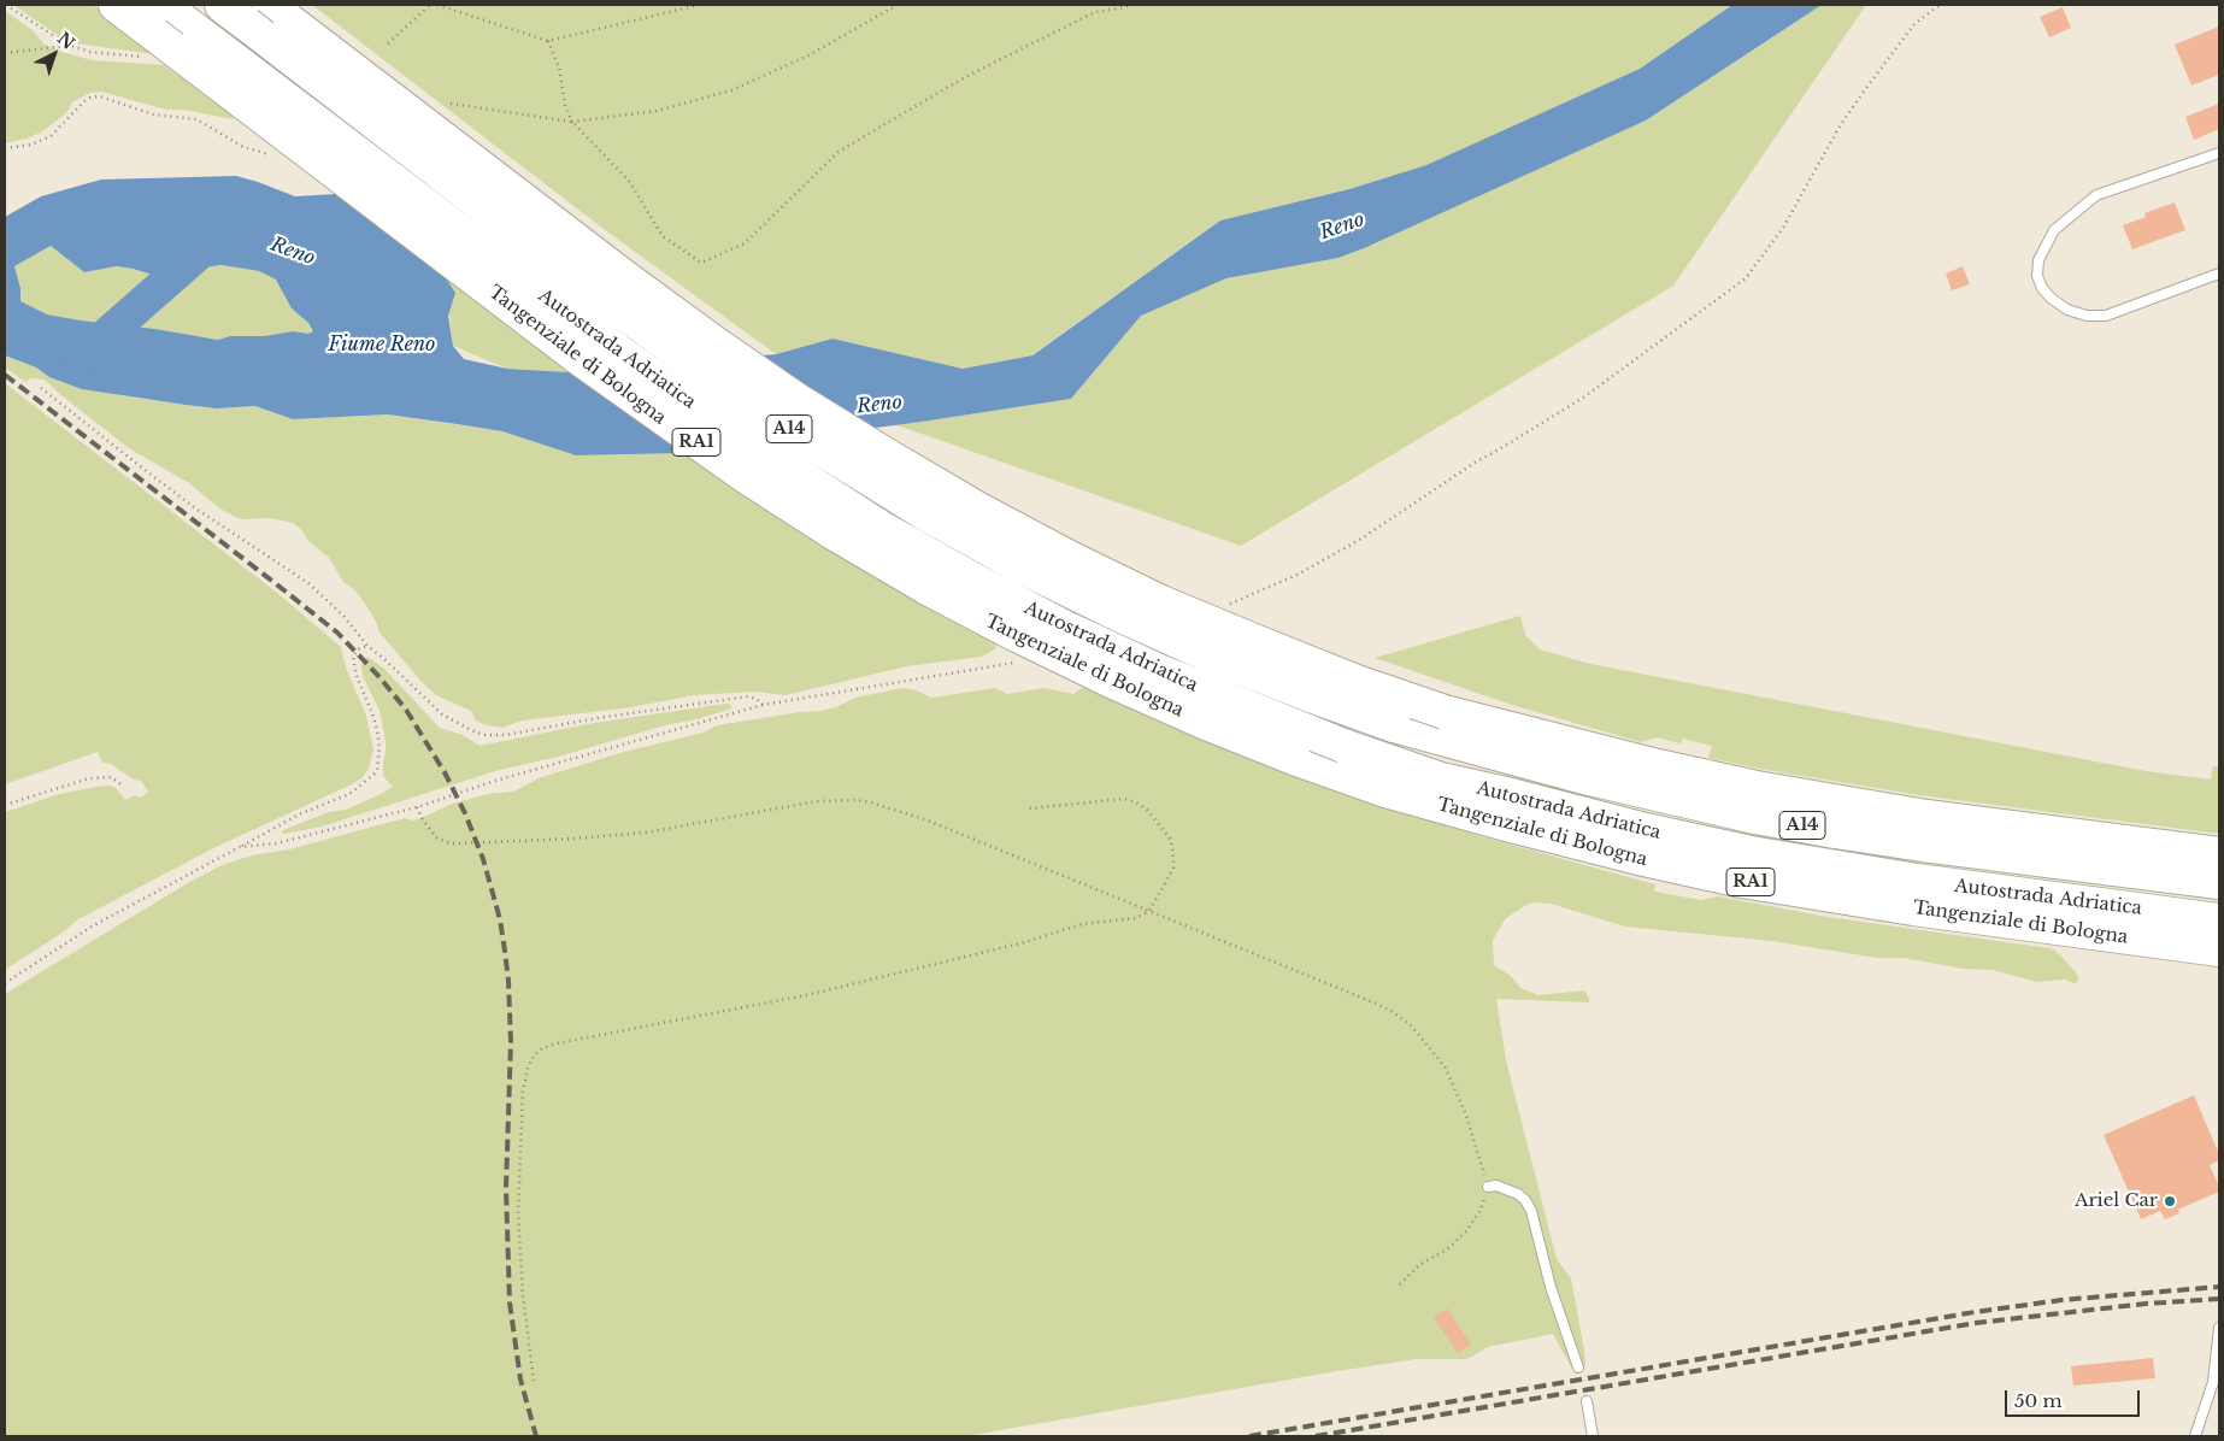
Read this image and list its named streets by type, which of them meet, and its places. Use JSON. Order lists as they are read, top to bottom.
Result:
{
  "streets": {
    "highway": [
      "Autostrada Adriatica",
      "Tangenziale di Bologna",
      "A14",
      "RA1"
    ]
  },
  "crossings": [
    ["Autostrada Adriatica", "Tangenziale di Bologna"]
  ],
  "water": ["Reno", "Fiume Reno"],
  "places": ["Ariel Car"],
  "scale_bar": "50 m",
  "north": "top right"
}
